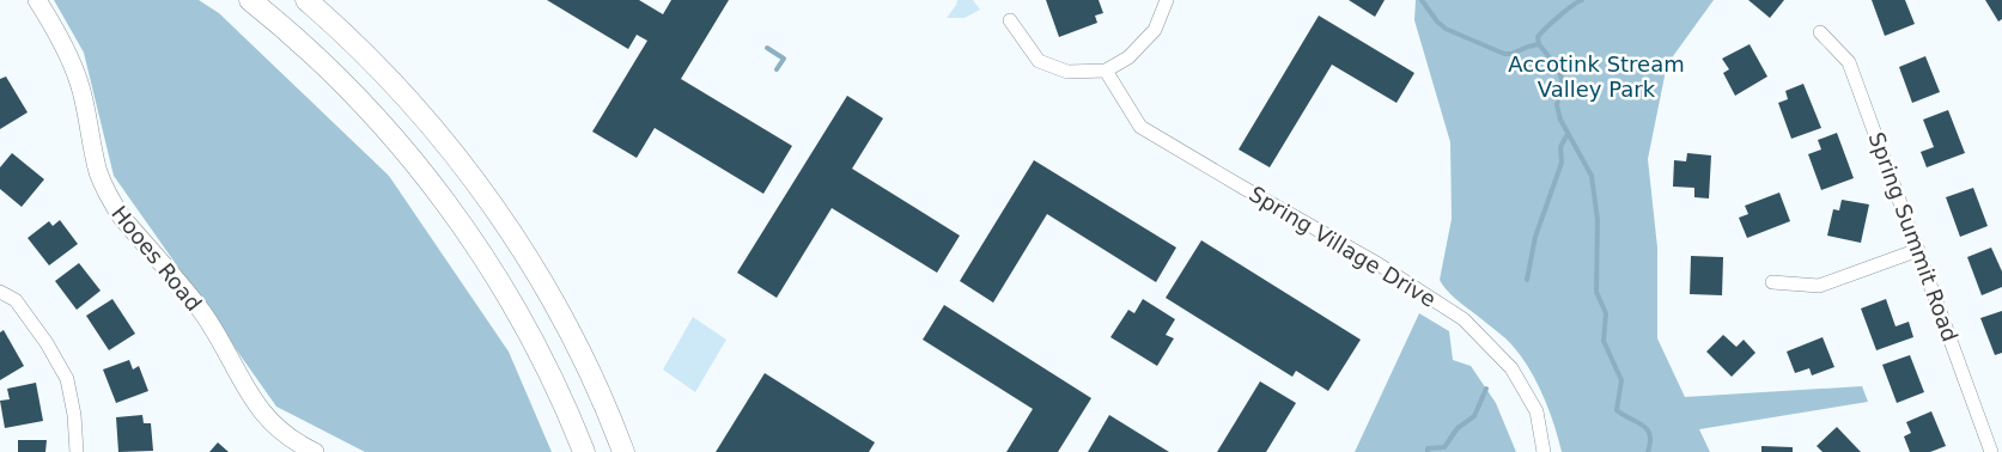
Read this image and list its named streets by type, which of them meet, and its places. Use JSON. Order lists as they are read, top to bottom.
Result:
{
  "streets": {
    "street": ["Spring Summit Road", "Spring Village Drive", "Hooes Road"]
  },
  "parks": ["Accotink Stream Valley Park"]
}
